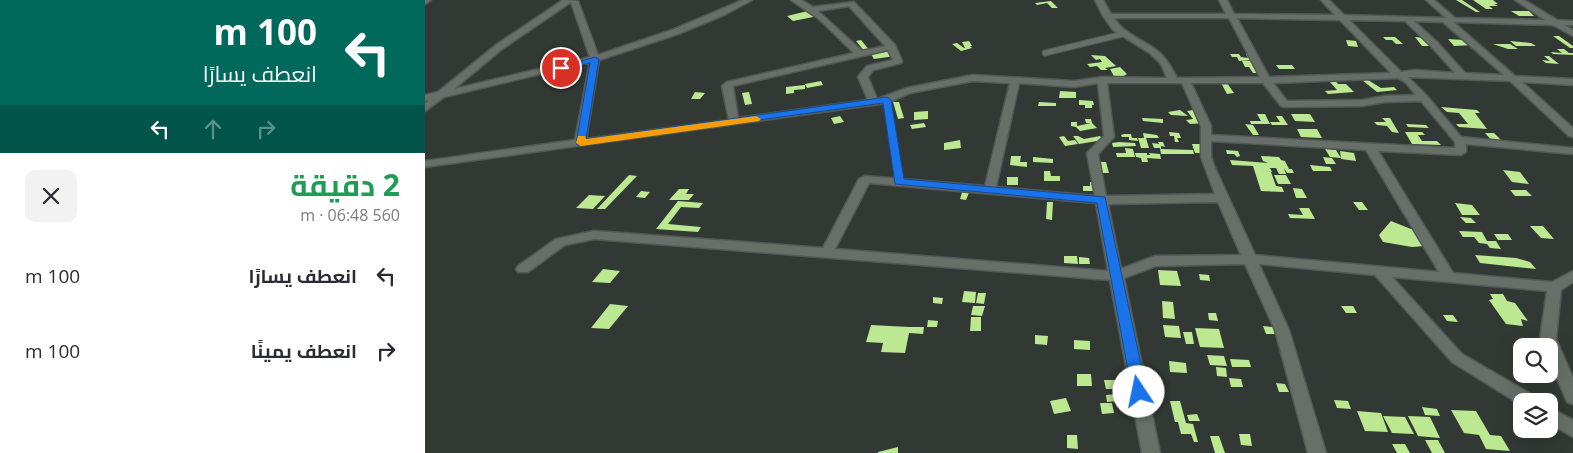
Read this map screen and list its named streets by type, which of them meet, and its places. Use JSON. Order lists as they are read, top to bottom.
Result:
{
  "page": {
    "turn": ["100 m", "انعطف يسارًا"],
    "heading": ["2 دقيقة", "560 m · 06:48"],
    "list": [
      {
        "name": "انعطف يسارًا",
        "value": "100 m"
      },
      {
        "name": "انعطف يمينًا",
        "value": "100 m"
      }
    ]
  }
}
